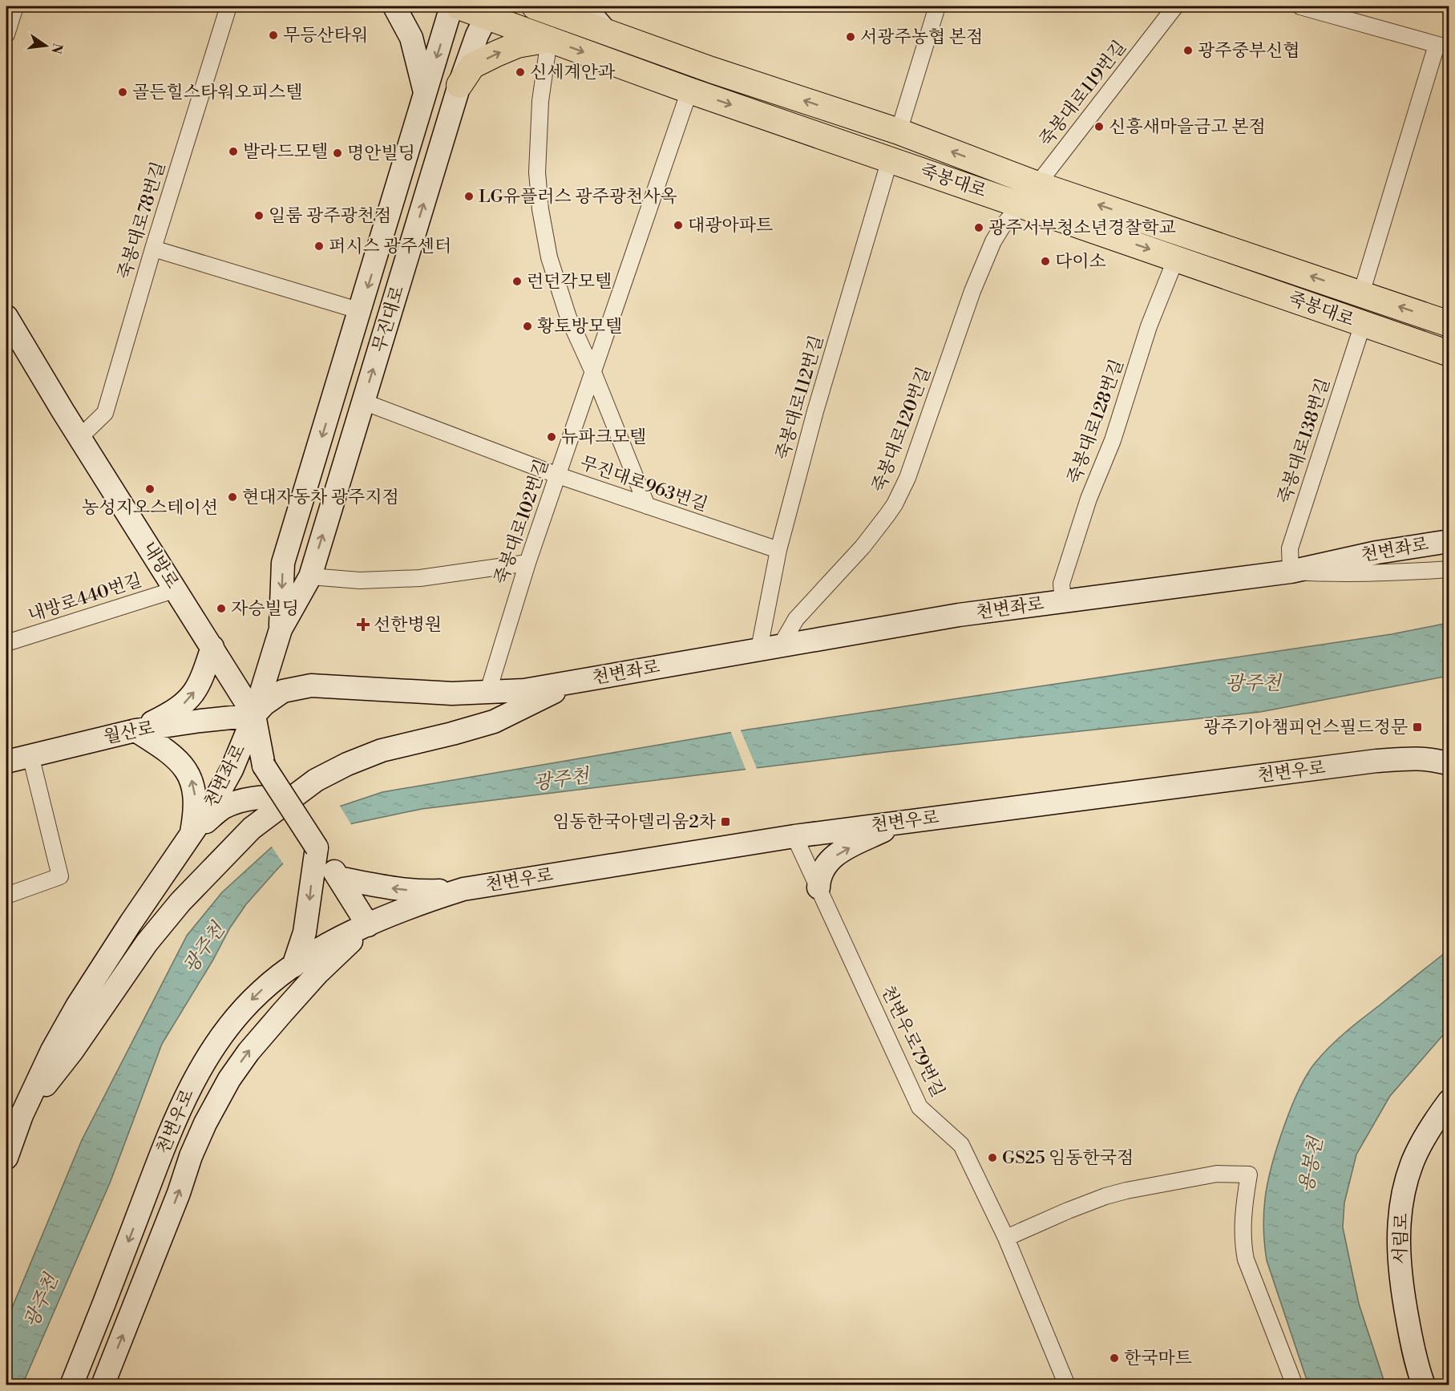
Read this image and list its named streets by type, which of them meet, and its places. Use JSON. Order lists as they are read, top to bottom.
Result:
{
  "streets": {
    "main road": ["죽봉대로"],
    "street": [
      "죽봉대로119번길",
      "죽봉대로78번길",
      "무진대로",
      "죽봉대로112번길",
      "죽봉대로128번길",
      "죽봉대로120번길",
      "죽봉대로138번길",
      "무진대로963번길",
      "죽봉대로102번길",
      "천변좌로",
      "내방로",
      "내방로440번길",
      "월산로",
      "천변우로",
      "천변우로79번길",
      "서림로"
    ]
  },
  "crossings": [
    ["죽봉대로119번길", "죽봉대로"],
    ["죽봉대로119번길", "죽봉대로120번길"],
    ["죽봉대로", "무진대로"],
    ["죽봉대로", "죽봉대로112번길"],
    ["죽봉대로", "죽봉대로128번길"],
    ["죽봉대로", "죽봉대로120번길"],
    ["죽봉대로", "죽봉대로138번길"],
    ["죽봉대로", "죽봉대로102번길"],
    ["죽봉대로78번길", "내방로"],
    ["무진대로", "무진대로963번길"],
    ["무진대로", "천변좌로"],
    ["무진대로", "내방로"],
    ["무진대로", "월산로"],
    ["죽봉대로112번길", "죽봉대로120번길"],
    ["죽봉대로112번길", "무진대로963번길"],
    ["죽봉대로112번길", "천변좌로"],
    ["죽봉대로128번길", "천변좌로"],
    ["죽봉대로120번길", "천변좌로"],
    ["죽봉대로138번길", "천변좌로"],
    ["무진대로963번길", "죽봉대로102번길"],
    ["죽봉대로102번길", "천변좌로"],
    ["천변좌로", "내방로"],
    ["천변좌로", "월산로"],
    ["내방로", "내방로440번길"],
    ["내방로", "월산로"],
    ["천변우로", "천변우로79번길"]
  ],
  "water": ["광주천", "용봉천"],
  "places": {
    "other": [
      "무등산타워",
      "서광주농협 본점",
      "광주중부신협",
      "신세계안과",
      "골든힐스타워오피스텔",
      "신흥새마을금고 본점",
      "발라드모텔",
      "명안빌딩",
      "LG유플러스 광주광천사옥",
      "일룸 광주광천점",
      "대광아파트",
      "광주서부청소년경찰학교",
      "퍼시스 광주센터",
      "다이소",
      "런던각모텔",
      "황토방모텔",
      "뉴파크모텔",
      "농성지오스테이션",
      "현대자동차 광주지점",
      "자승빌딩",
      "GS25 임동한국점",
      "한국마트"
    ],
    "health": ["선한병원"],
    "transit": ["광주기아챔피언스필드정문", "임동한국아델리움2차"]
  },
  "north": "right"
}
